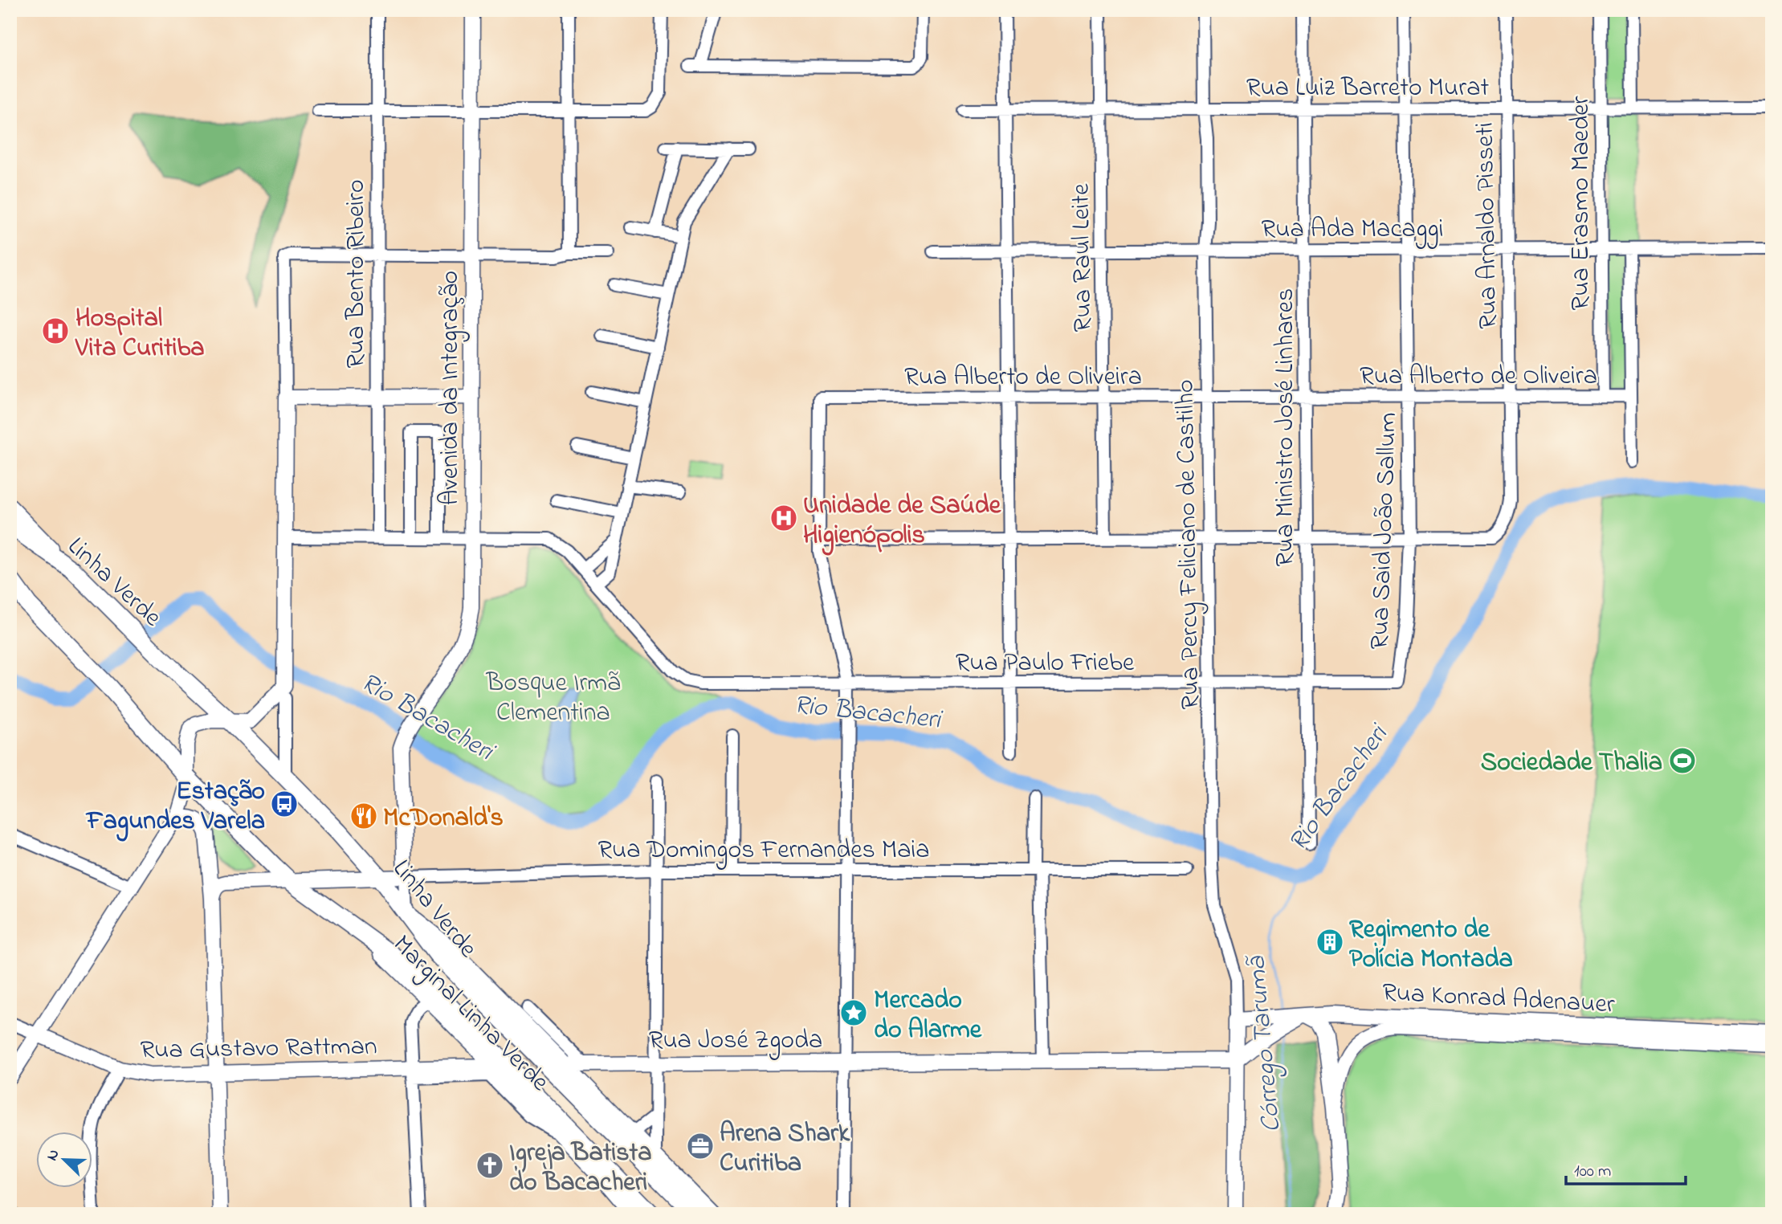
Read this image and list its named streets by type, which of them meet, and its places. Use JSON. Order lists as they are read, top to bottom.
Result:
{
  "streets": {
    "highway": ["Linha Verde"],
    "main road": [
      "Avenida da Integração",
      "Rua Domingos Fernandes Maia",
      "Rua Konrad Adenauer",
      "Marginal Linha Verde",
      "Rua José Zgoda",
      "Rua Gustavo Rattman"
    ],
    "street": [
      "Rua Luiz Barreto Murat",
      "Rua Erasmo Maeder",
      "Rua Arnaldo Pisseti",
      "Rua Ada Macaggi",
      "Rua Raul Leite",
      "Rua Bento Ribeiro",
      "Rua Alberto de Oliveira",
      "Rua Ministro José Linhares",
      "Rua Said João Sallum",
      "Rua Percy Feliciano de Castilho",
      "Rua Paulo Friebe"
    ]
  },
  "crossings": [
    ["Rua Luiz Barreto Murat", "Rua Erasmo Maeder"],
    ["Rua Luiz Barreto Murat", "Rua Arnaldo Pisseti"],
    ["Rua Luiz Barreto Murat", "Rua Raul Leite"],
    ["Rua Luiz Barreto Murat", "Rua Ministro José Linhares"],
    ["Rua Luiz Barreto Murat", "Rua Said João Sallum"],
    ["Rua Luiz Barreto Murat", "Rua Percy Feliciano de Castilho"],
    ["Rua Erasmo Maeder", "Rua Ada Macaggi"],
    ["Rua Erasmo Maeder", "Rua Alberto de Oliveira"],
    ["Rua Arnaldo Pisseti", "Rua Ada Macaggi"],
    ["Rua Arnaldo Pisseti", "Rua Alberto de Oliveira"],
    ["Rua Arnaldo Pisseti", "Rua Said João Sallum"],
    ["Rua Ada Macaggi", "Rua Raul Leite"],
    ["Rua Ada Macaggi", "Rua Ministro José Linhares"],
    ["Rua Ada Macaggi", "Rua Said João Sallum"],
    ["Rua Ada Macaggi", "Rua Percy Feliciano de Castilho"],
    ["Rua Raul Leite", "Rua Alberto de Oliveira"],
    ["Rua Alberto de Oliveira", "Rua Ministro José Linhares"],
    ["Rua Alberto de Oliveira", "Rua Said João Sallum"],
    ["Rua Alberto de Oliveira", "Rua Percy Feliciano de Castilho"],
    ["Avenida da Integração", "Rua Domingos Fernandes Maia"],
    ["Rua Ministro José Linhares", "Rua Paulo Friebe"],
    ["Rua Said João Sallum", "Rua Paulo Friebe"],
    ["Rua Percy Feliciano de Castilho", "Rua Paulo Friebe"],
    ["Linha Verde", "Rua Domingos Fernandes Maia"]
  ],
  "water": ["Rio Bacacheri", "Córrego Tarumã"],
  "parks": ["Bosque Irmã Clementina"],
  "places": {
    "hospital": ["Hospital Vita Curitiba", "Unidade de Saúde Higienópolis"],
    "sports": ["Sociedade Thalia"],
    "bus stop": ["Estação Fagundes Varela"],
    "restaurant": ["McDonald's"],
    "building": ["Regimento de Polícia Montada"],
    "place": ["Mercado do Alarme"],
    "office": ["Arena Shark Curitiba"],
    "church": ["Igreja Batista do Bacacheri"]
  },
  "scale_bar": "100 m",
  "north": "top left"
}
